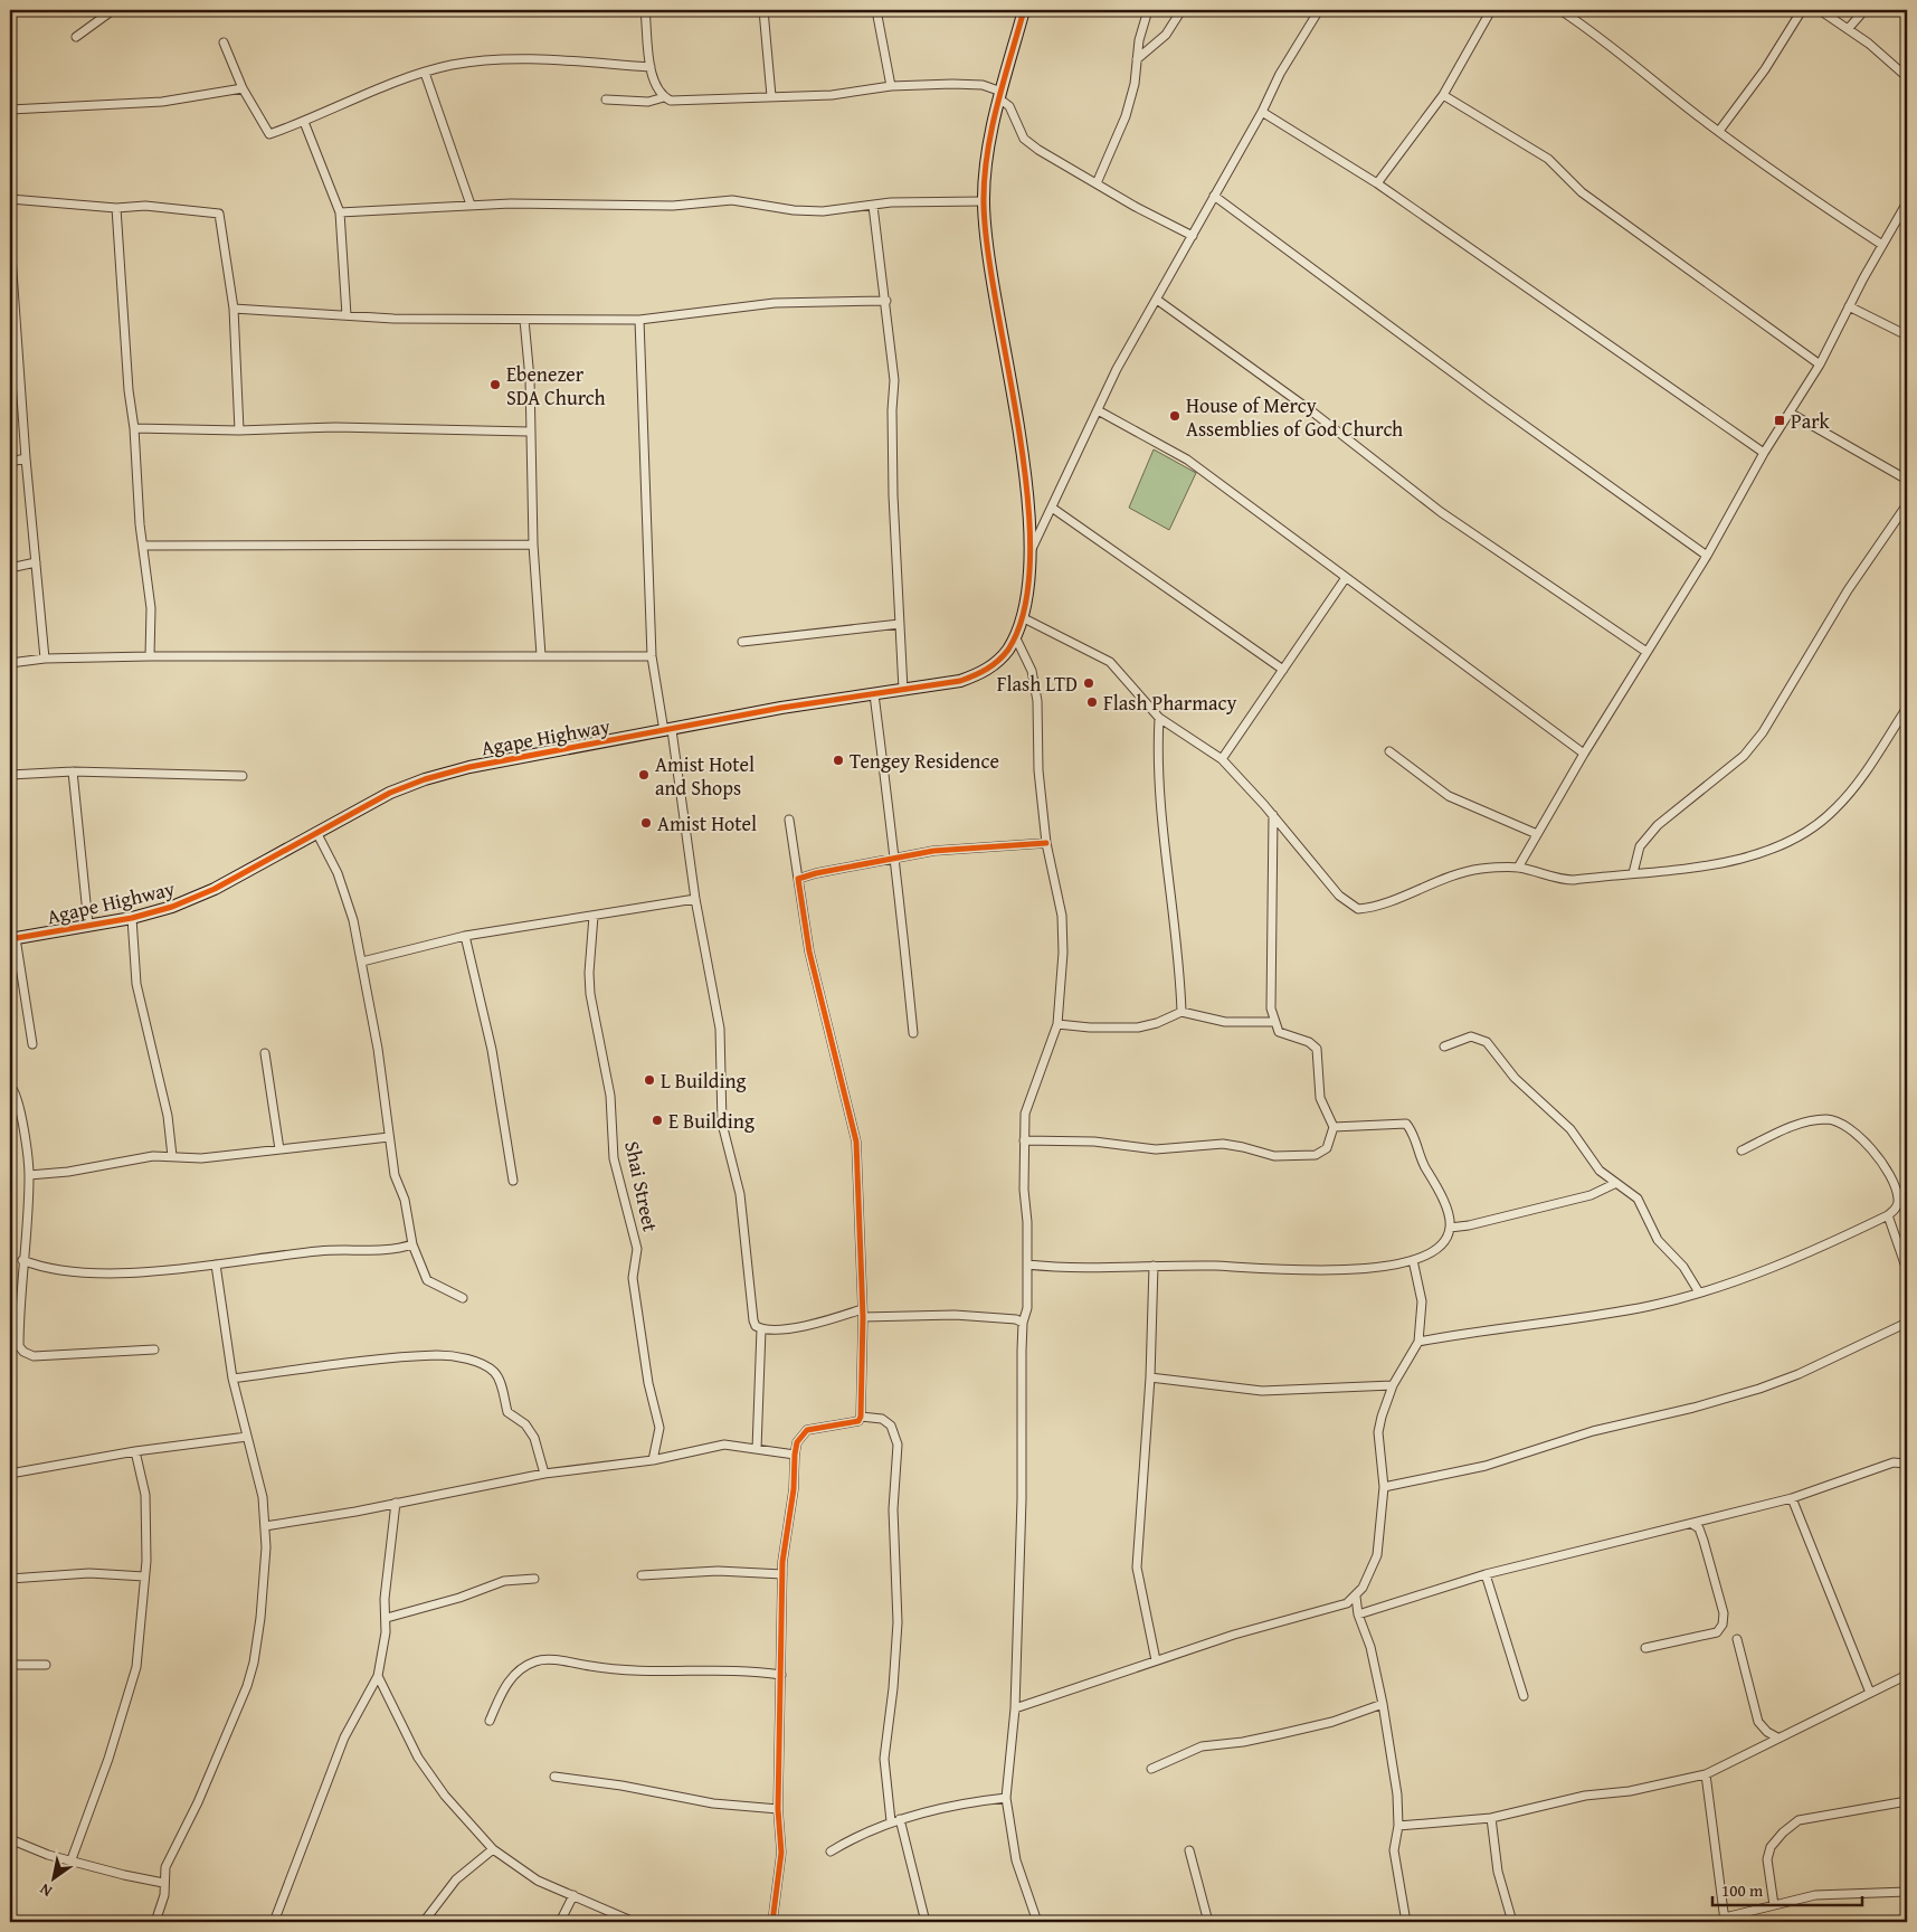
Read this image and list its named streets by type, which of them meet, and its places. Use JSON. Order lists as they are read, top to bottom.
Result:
{
  "streets": {
    "street": ["Agape Highway", "Shai Street"]
  },
  "places": {
    "other": [
      "Ebenezer SDA Church",
      "House of Mercy Assemblies of God Church",
      "Flash LTD",
      "Flash Pharmacy",
      "Tengey Residence",
      "Amist Hotel and Shops",
      "Amist Hotel",
      "L Building",
      "E Building"
    ],
    "transit": ["Park"]
  },
  "scale_bar": "100 m",
  "north": "bottom left"
}
